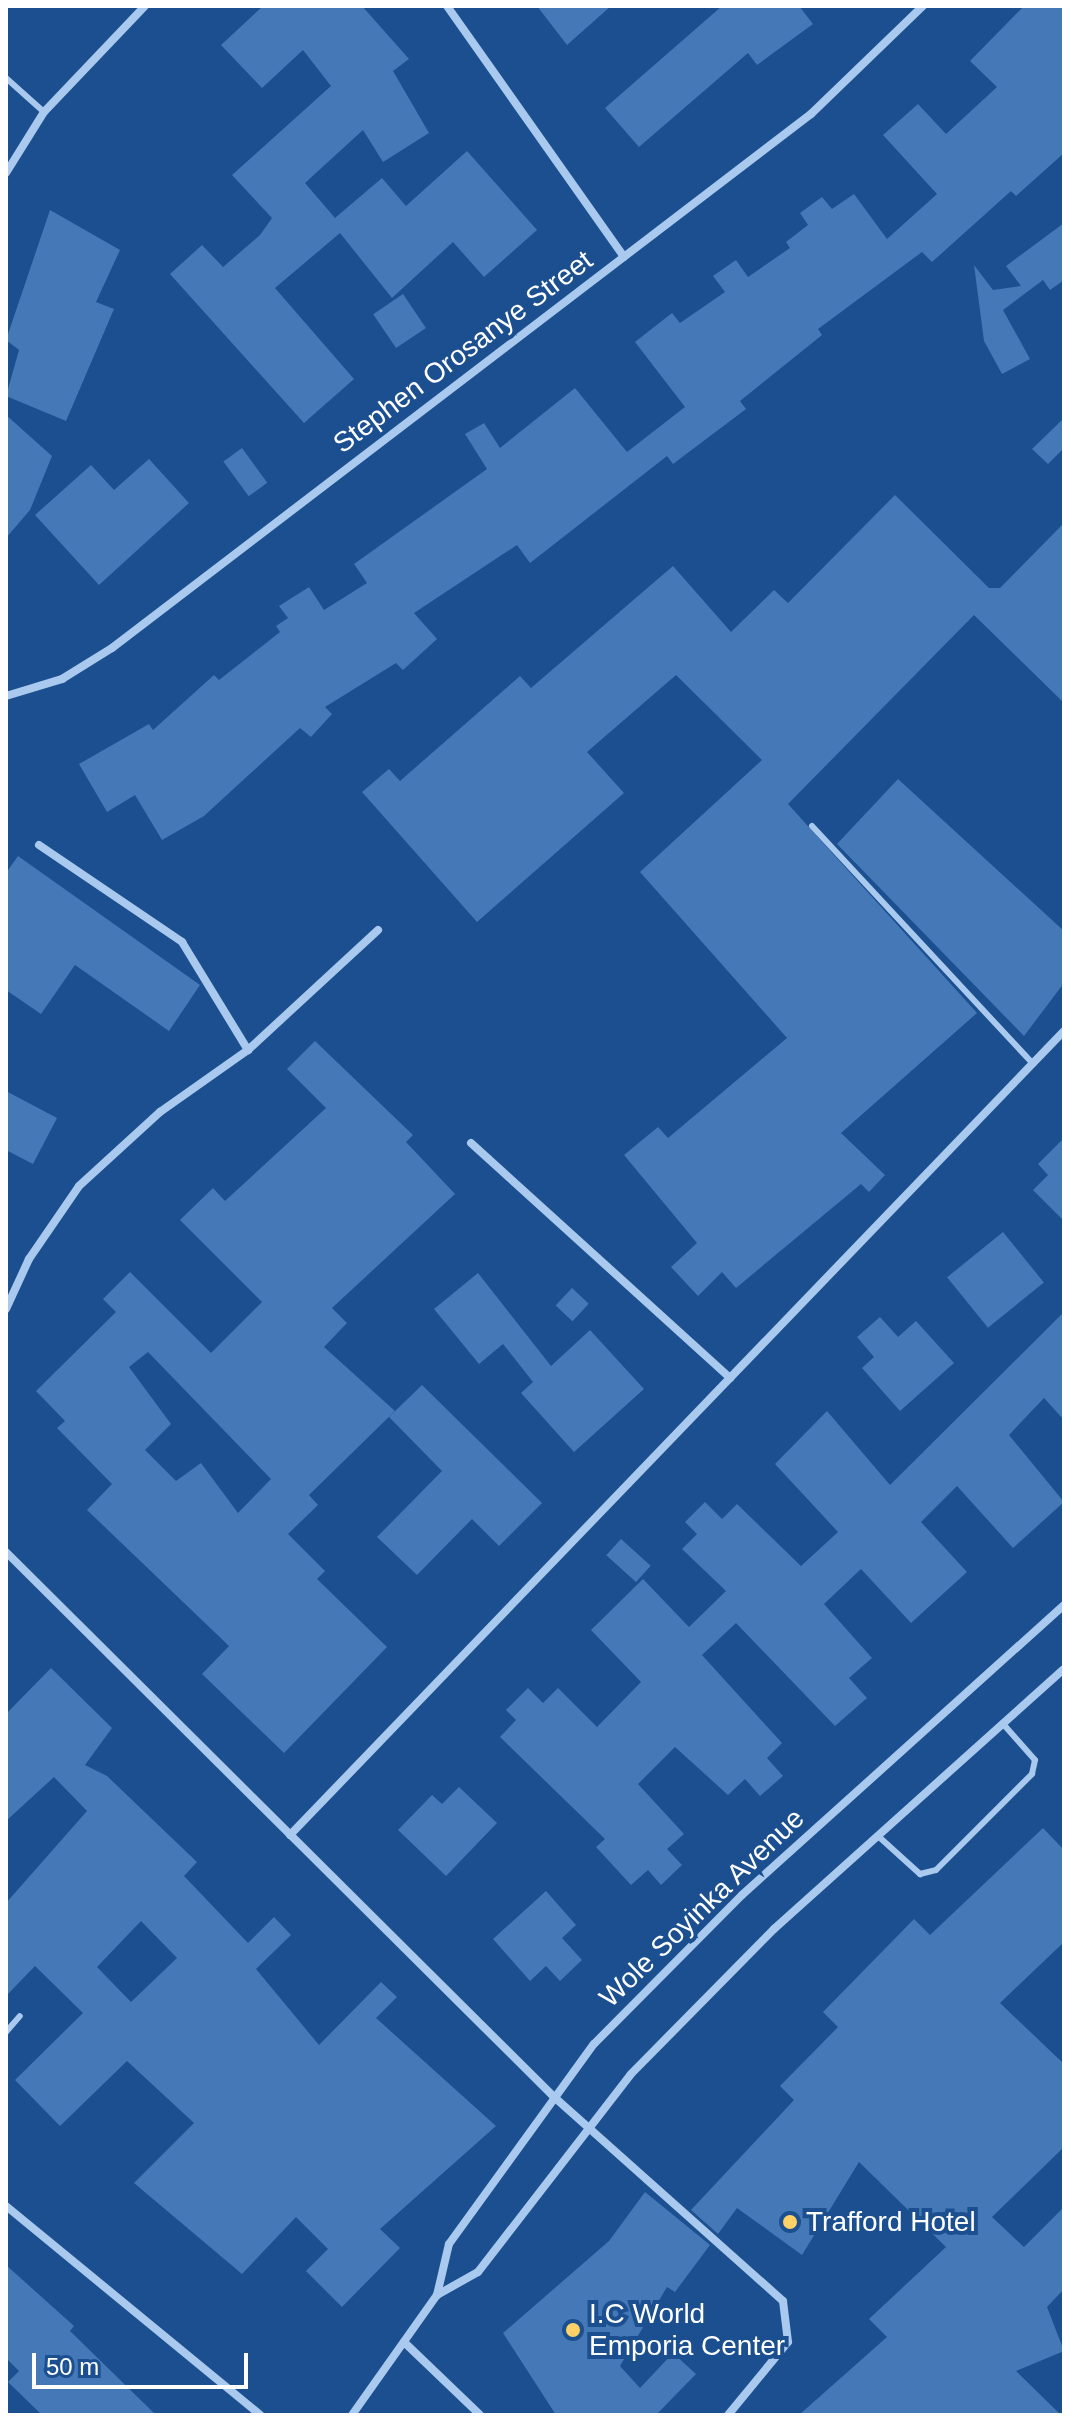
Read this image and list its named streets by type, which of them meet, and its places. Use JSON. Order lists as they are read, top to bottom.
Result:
{
  "streets": {
    "street": ["Stephen Orosanye Street", "Wole Soyinka Avenue"]
  },
  "places": ["Trafford Hotel", "I.C World Emporia Center"],
  "scale_bar": "50 m"
}
